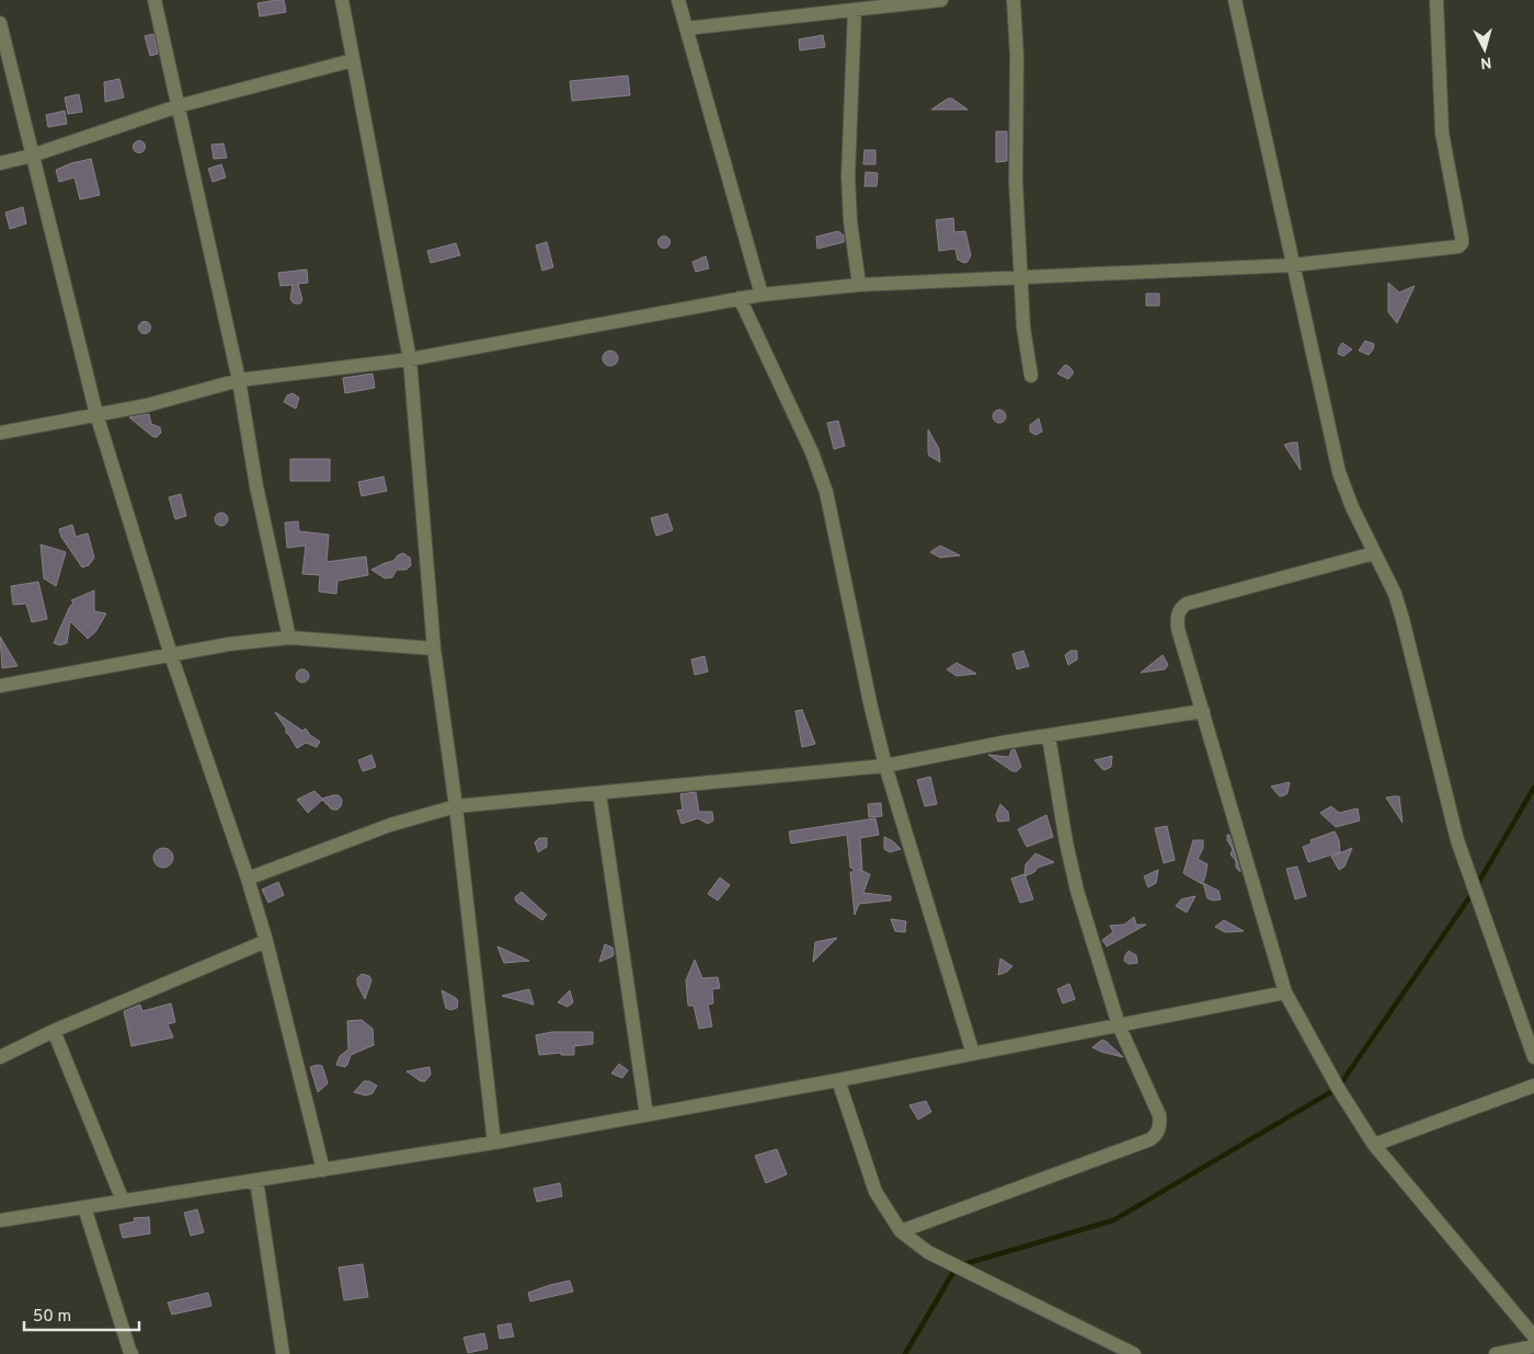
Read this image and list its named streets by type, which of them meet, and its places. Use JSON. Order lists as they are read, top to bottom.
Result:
{
  "scale_bar": "50 m",
  "north": "bottom"
}
